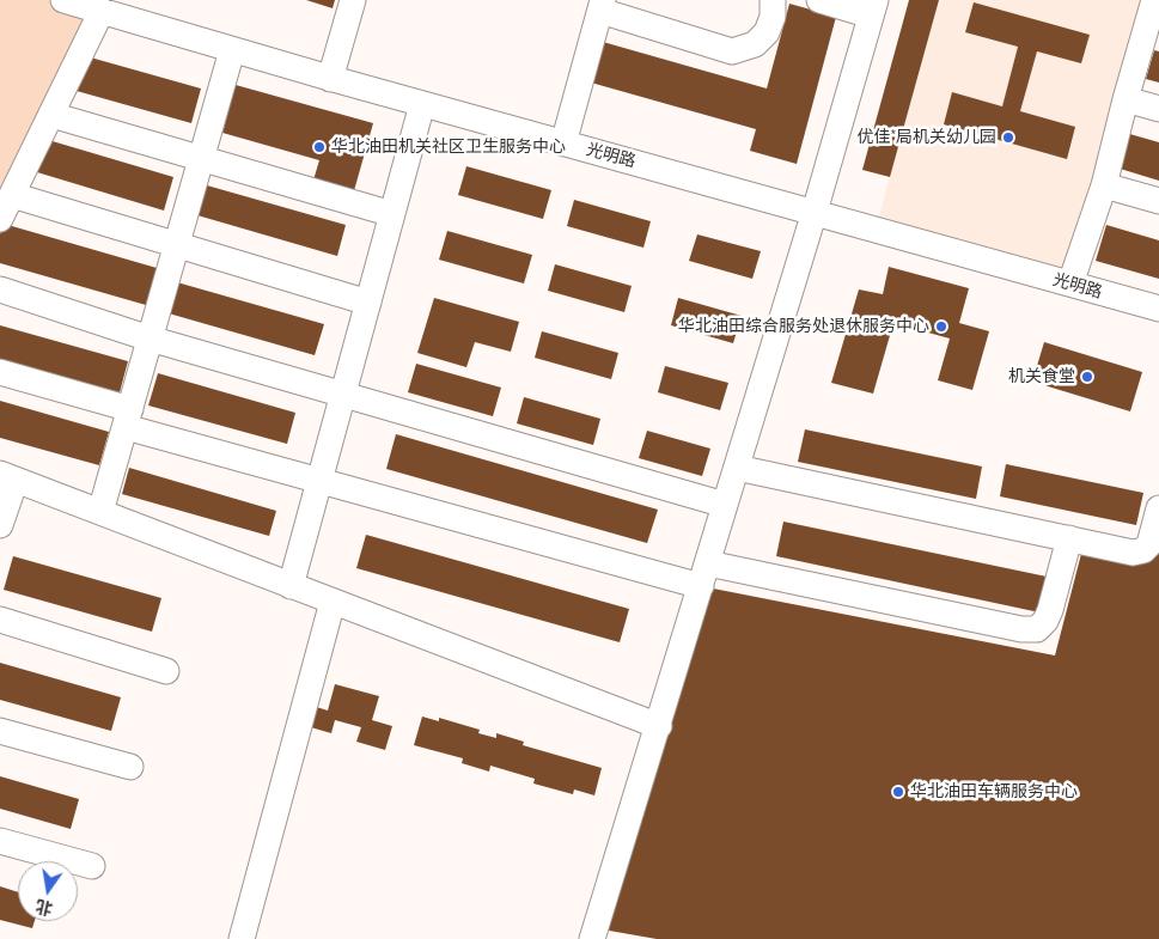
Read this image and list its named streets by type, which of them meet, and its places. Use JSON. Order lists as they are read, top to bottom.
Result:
{
  "streets": {
    "lane": ["光明路"]
  },
  "places": [
    "优佳*局机关幼儿园",
    "华北油田机关社区卫生服务中心",
    "华北油田综合服务处退休服务中心",
    "机关食堂",
    "华北油田车辆服务中心"
  ],
  "north": "bottom"
}
